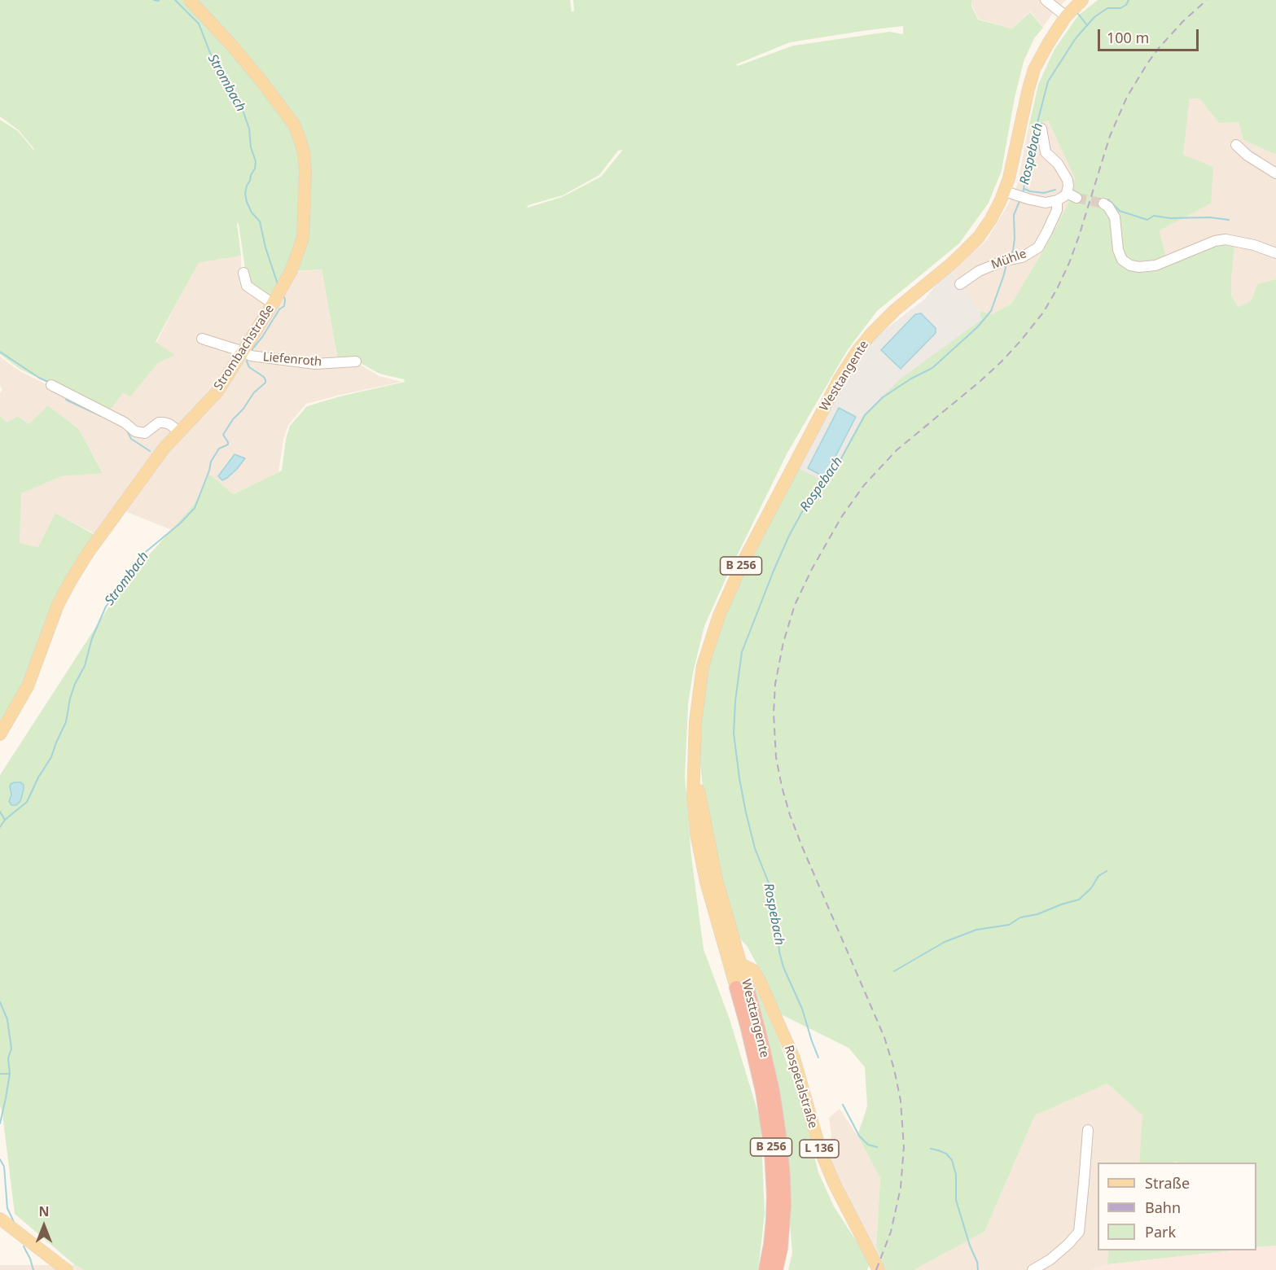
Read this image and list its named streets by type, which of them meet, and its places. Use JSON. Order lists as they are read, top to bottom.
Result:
{
  "streets": {
    "highway": ["Westtangente", "B 256"],
    "main road": ["Strombachstraße", "Rospetalstraße", "L 136"],
    "street": ["Mühle", "Liefenroth"]
  },
  "crossings": [
    ["Strombachstraße", "Liefenroth"],
    ["Westtangente", "Rospetalstraße"]
  ],
  "water": ["Strombach", "Rospebach"],
  "legend": ["Straße", "Bahn", "Park"],
  "scale_bar": "100 m",
  "north": "top"
}
